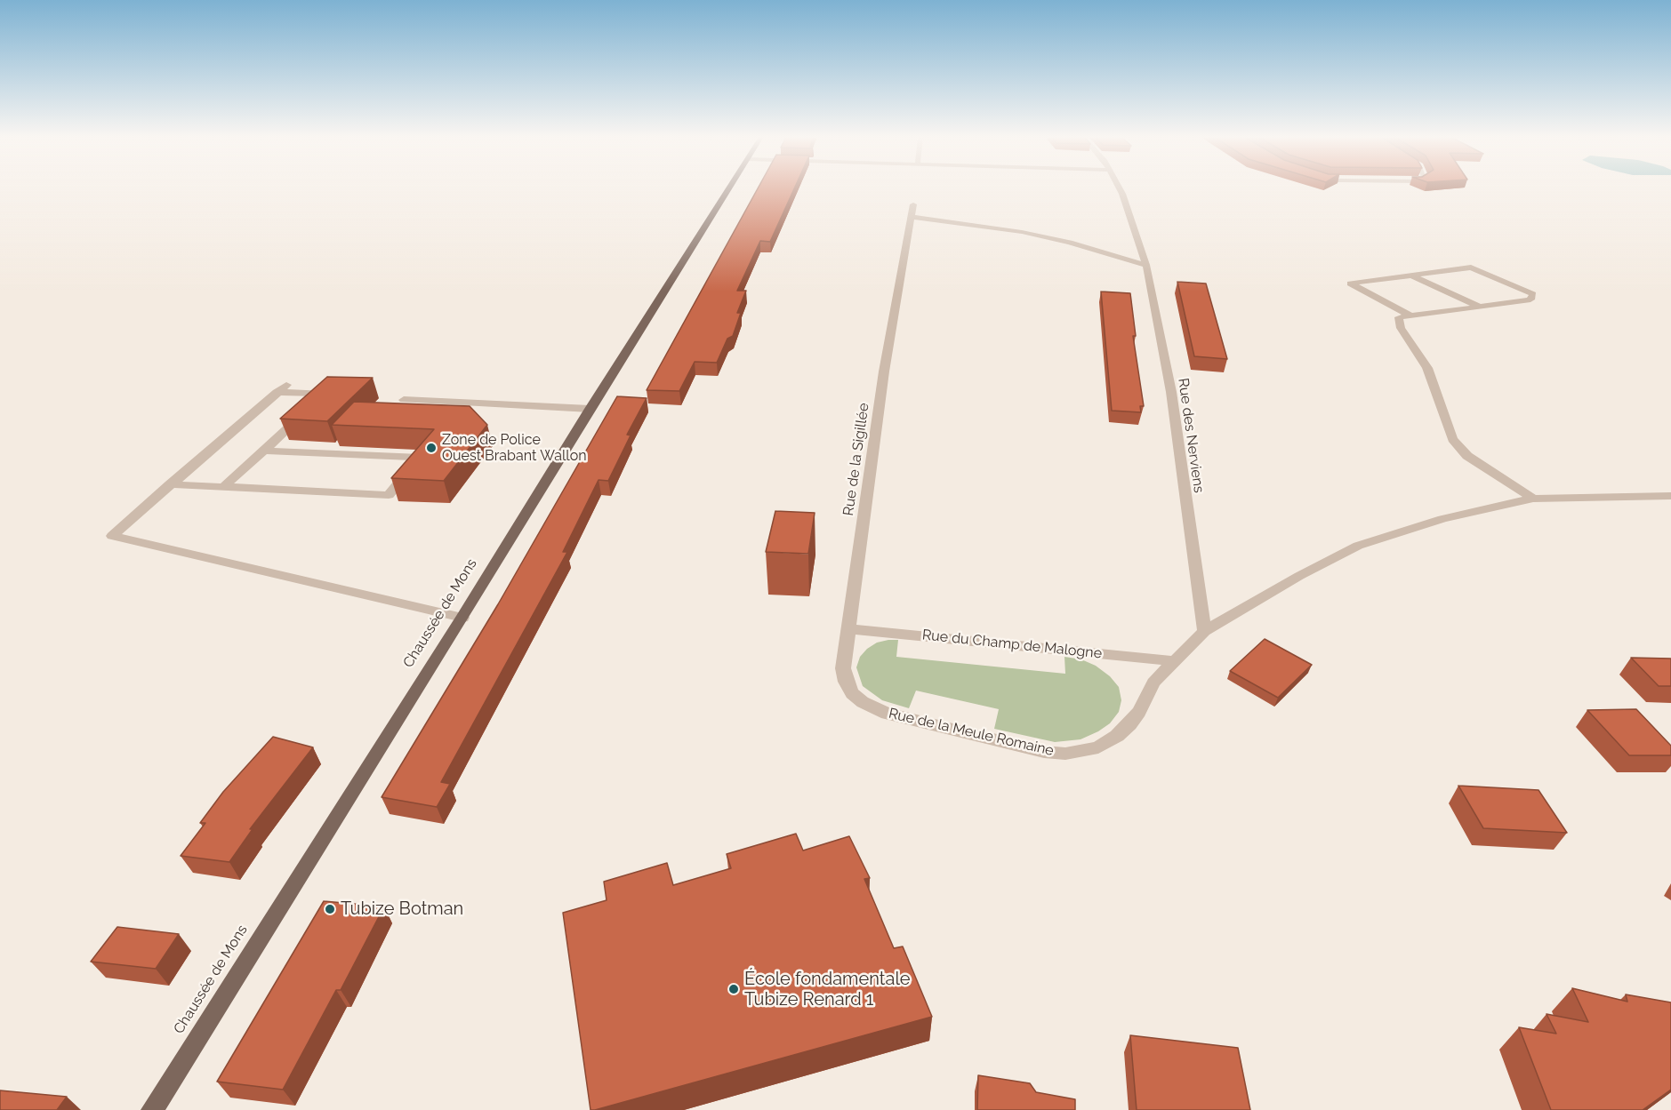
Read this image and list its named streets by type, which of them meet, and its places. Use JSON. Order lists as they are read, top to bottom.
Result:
{
  "streets": {
    "main road": ["Chaussée de Mons"],
    "street": [
      "Rue des Nerviens",
      "Rue de la Sigillée",
      "Rue du Champ de Malogne",
      "Rue de la Meule Romaine"
    ]
  },
  "crossings": [
    ["Rue des Nerviens", "Rue de la Meule Romaine"],
    ["Rue de la Sigillée", "Rue du Champ de Malogne"],
    ["Rue de la Sigillée", "Rue de la Meule Romaine"],
    ["Rue du Champ de Malogne", "Rue de la Meule Romaine"]
  ],
  "places": ["Zone de Police Ouest Brabant Wallon", "Tubize Botman", "École fondamentale Tubize Renard 1"]
}
